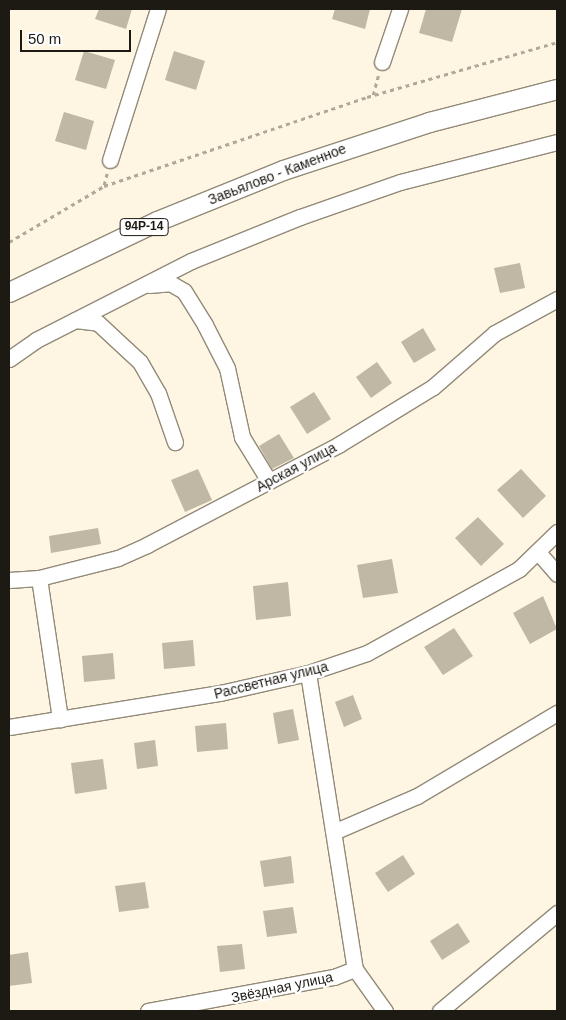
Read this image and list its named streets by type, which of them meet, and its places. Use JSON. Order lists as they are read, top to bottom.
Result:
{
  "streets": {
    "main road": ["Завьялово - Каменное", "94Р-14"],
    "street": ["Арская улица", "Рассветная улица", "Звёздная улица"]
  },
  "scale_bar": "50 m"
}
